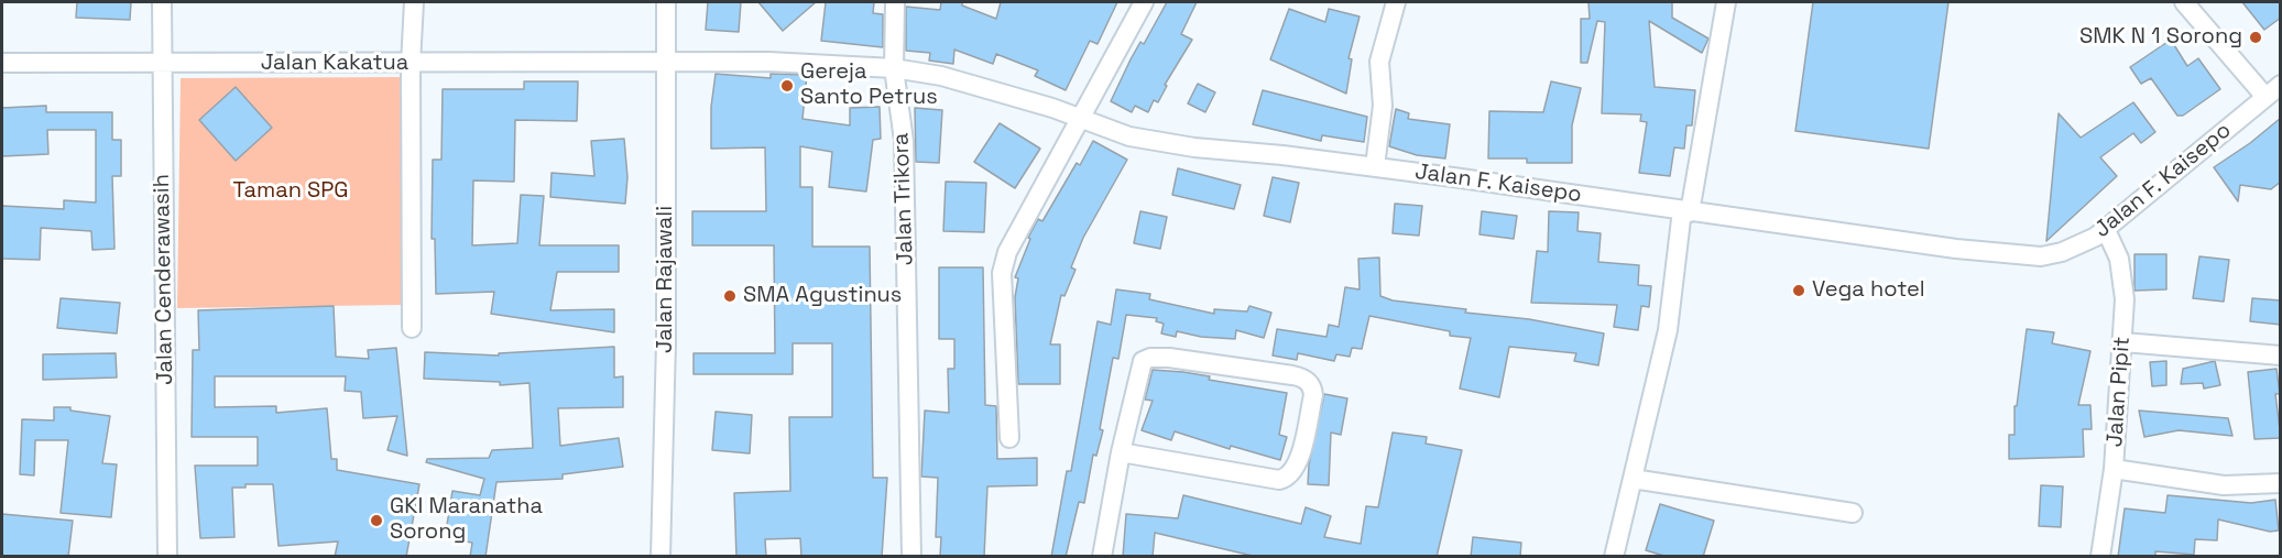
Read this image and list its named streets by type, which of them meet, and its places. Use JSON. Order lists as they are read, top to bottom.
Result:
{
  "streets": {
    "street": [
      "Jalan Kakatua",
      "Jalan F. Kaisepo",
      "Jalan Trikora",
      "Jalan Cenderawasih",
      "Jalan Rajawali",
      "Jalan Pipit"
    ]
  },
  "crossings": [
    ["Jalan Kakatua", "Jalan F. Kaisepo"],
    ["Jalan Kakatua", "Jalan Cenderawasih"],
    ["Jalan Kakatua", "Jalan Rajawali"],
    ["Jalan F. Kaisepo", "Jalan Trikora"],
    ["Jalan F. Kaisepo", "Jalan Rajawali"],
    ["Jalan F. Kaisepo", "Jalan Pipit"]
  ],
  "parks": ["Taman SPG"],
  "places": [
    "SMK N 1 Sorong",
    "Gereja Santo Petrus",
    "Vega hotel",
    "SMA Agustinus",
    "GKI Maranatha Sorong"
  ]
}
